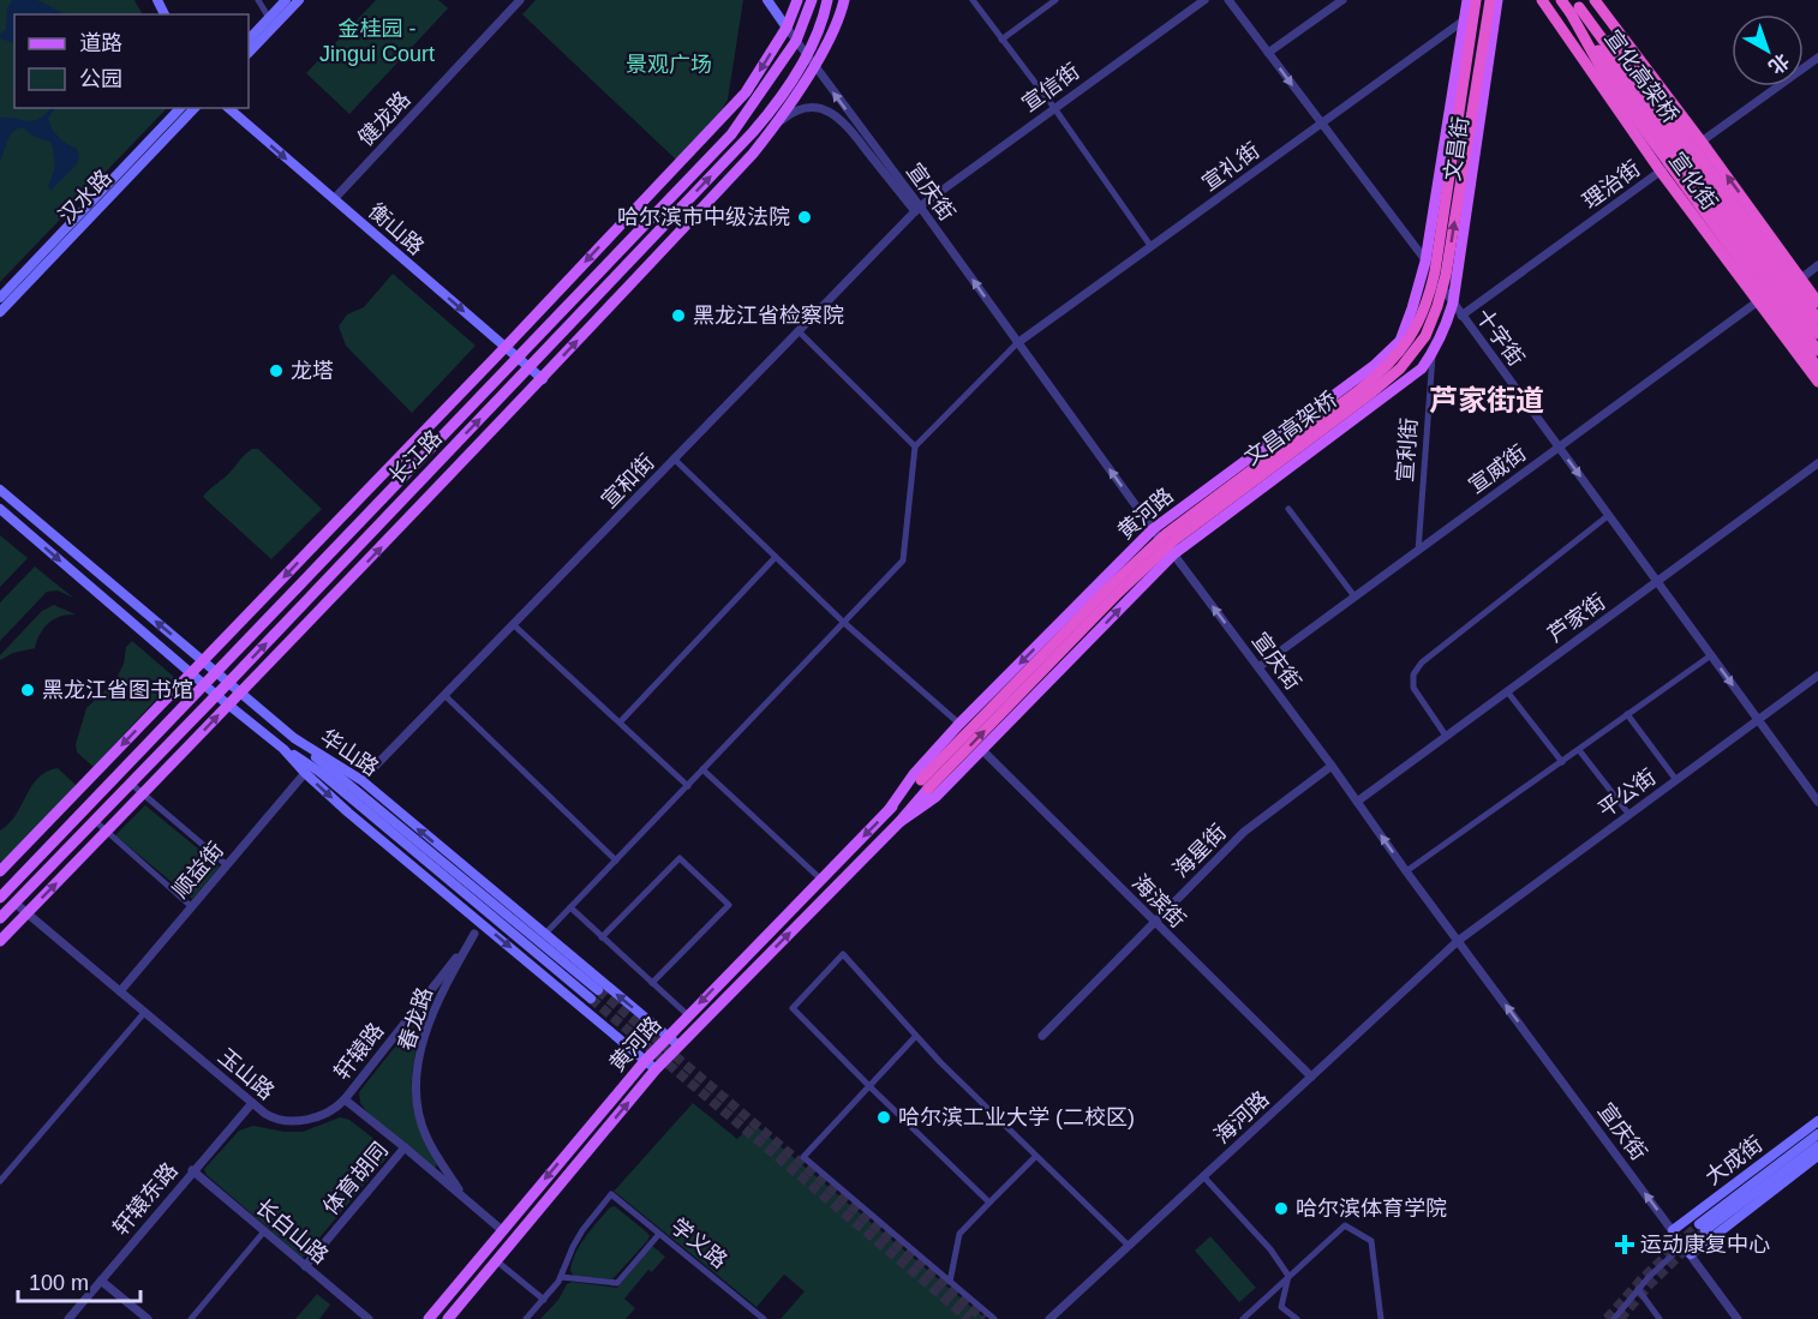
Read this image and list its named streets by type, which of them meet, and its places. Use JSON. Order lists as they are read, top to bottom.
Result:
{
  "streets": {
    "highway": ["宣化高架桥", "宣化街", "文昌高架桥"],
    "main road": [
      "文昌街",
      "汉水路",
      "衡山路",
      "长江路",
      "黄河路",
      "华山路",
      "大成街"
    ],
    "street": [
      "宣信街",
      "健龙路",
      "宣礼街",
      "理治街",
      "宣庆街",
      "十字街",
      "宣利街",
      "宣威街",
      "宣和街",
      "芦家街",
      "平公街",
      "海星街",
      "顺益街",
      "海滨街",
      "春龙路",
      "轩辕路",
      "玉山路",
      "海河路",
      "体育胡同",
      "轩辕东路",
      "长白山路",
      "学义路"
    ]
  },
  "crossings": [
    ["宣信街", "宣庆街"],
    ["宣信街", "宣和街"],
    ["健龙路", "衡山路"],
    ["文昌街", "宣礼街"],
    ["文昌街", "十字街"],
    ["文昌街", "黄河路"],
    ["宣礼街", "宣庆街"],
    ["宣礼街", "十字街"],
    ["宣化街", "理治街"],
    ["宣化街", "宣威街"],
    ["理治街", "十字街"],
    ["宣庆街", "长江路"],
    ["宣庆街", "宣威街"],
    ["宣庆街", "宣和街"],
    ["宣庆街", "黄河路"],
    ["宣庆街", "芦家街"],
    ["宣庆街", "平公街"],
    ["宣庆街", "海星街"],
    ["宣庆街", "海河路"],
    ["宣庆街", "大成街"],
    ["衡山路", "长江路"],
    ["十字街", "宣威街"],
    ["十字街", "黄河路"],
    ["十字街", "芦家街"],
    ["十字街", "平公街"],
    ["文昌高架桥", "黄河路"],
    ["宣利街", "宣威街"],
    ["宣利街", "黄河路"],
    ["长江路", "华山路"],
    ["长江路", "玉山路"],
    ["宣和街", "华山路"],
    ["黄河路", "华山路"],
    ["黄河路", "海滨街"],
    ["华山路", "顺益街"],
    ["华山路", "轩辕路"],
    ["平公街", "海河路"],
    ["海星街", "海滨街"],
    ["顺益街", "玉山路"],
    ["海滨街", "海河路"],
    ["春龙路", "轩辕路"],
    ["轩辕路", "玉山路"],
    ["玉山路", "轩辕东路"],
    ["体育胡同", "长白山路"],
    ["轩辕东路", "长白山路"]
  ],
  "one_way": ["宣庆街", "衡山路"],
  "districts": ["芦家街道"],
  "parks": ["金桂园 - Jingui Court", "景观广场"],
  "places": {
    "other": [
      "哈尔滨市中级法院",
      "黑龙江省检察院",
      "龙塔",
      "黑龙江省图书馆",
      "哈尔滨工业大学 (二校区)",
      "哈尔滨体育学院"
    ],
    "health": ["运动康复中心"]
  },
  "legend": ["道路", "公园"],
  "scale_bar": "100 m",
  "north": "bottom right"
}
